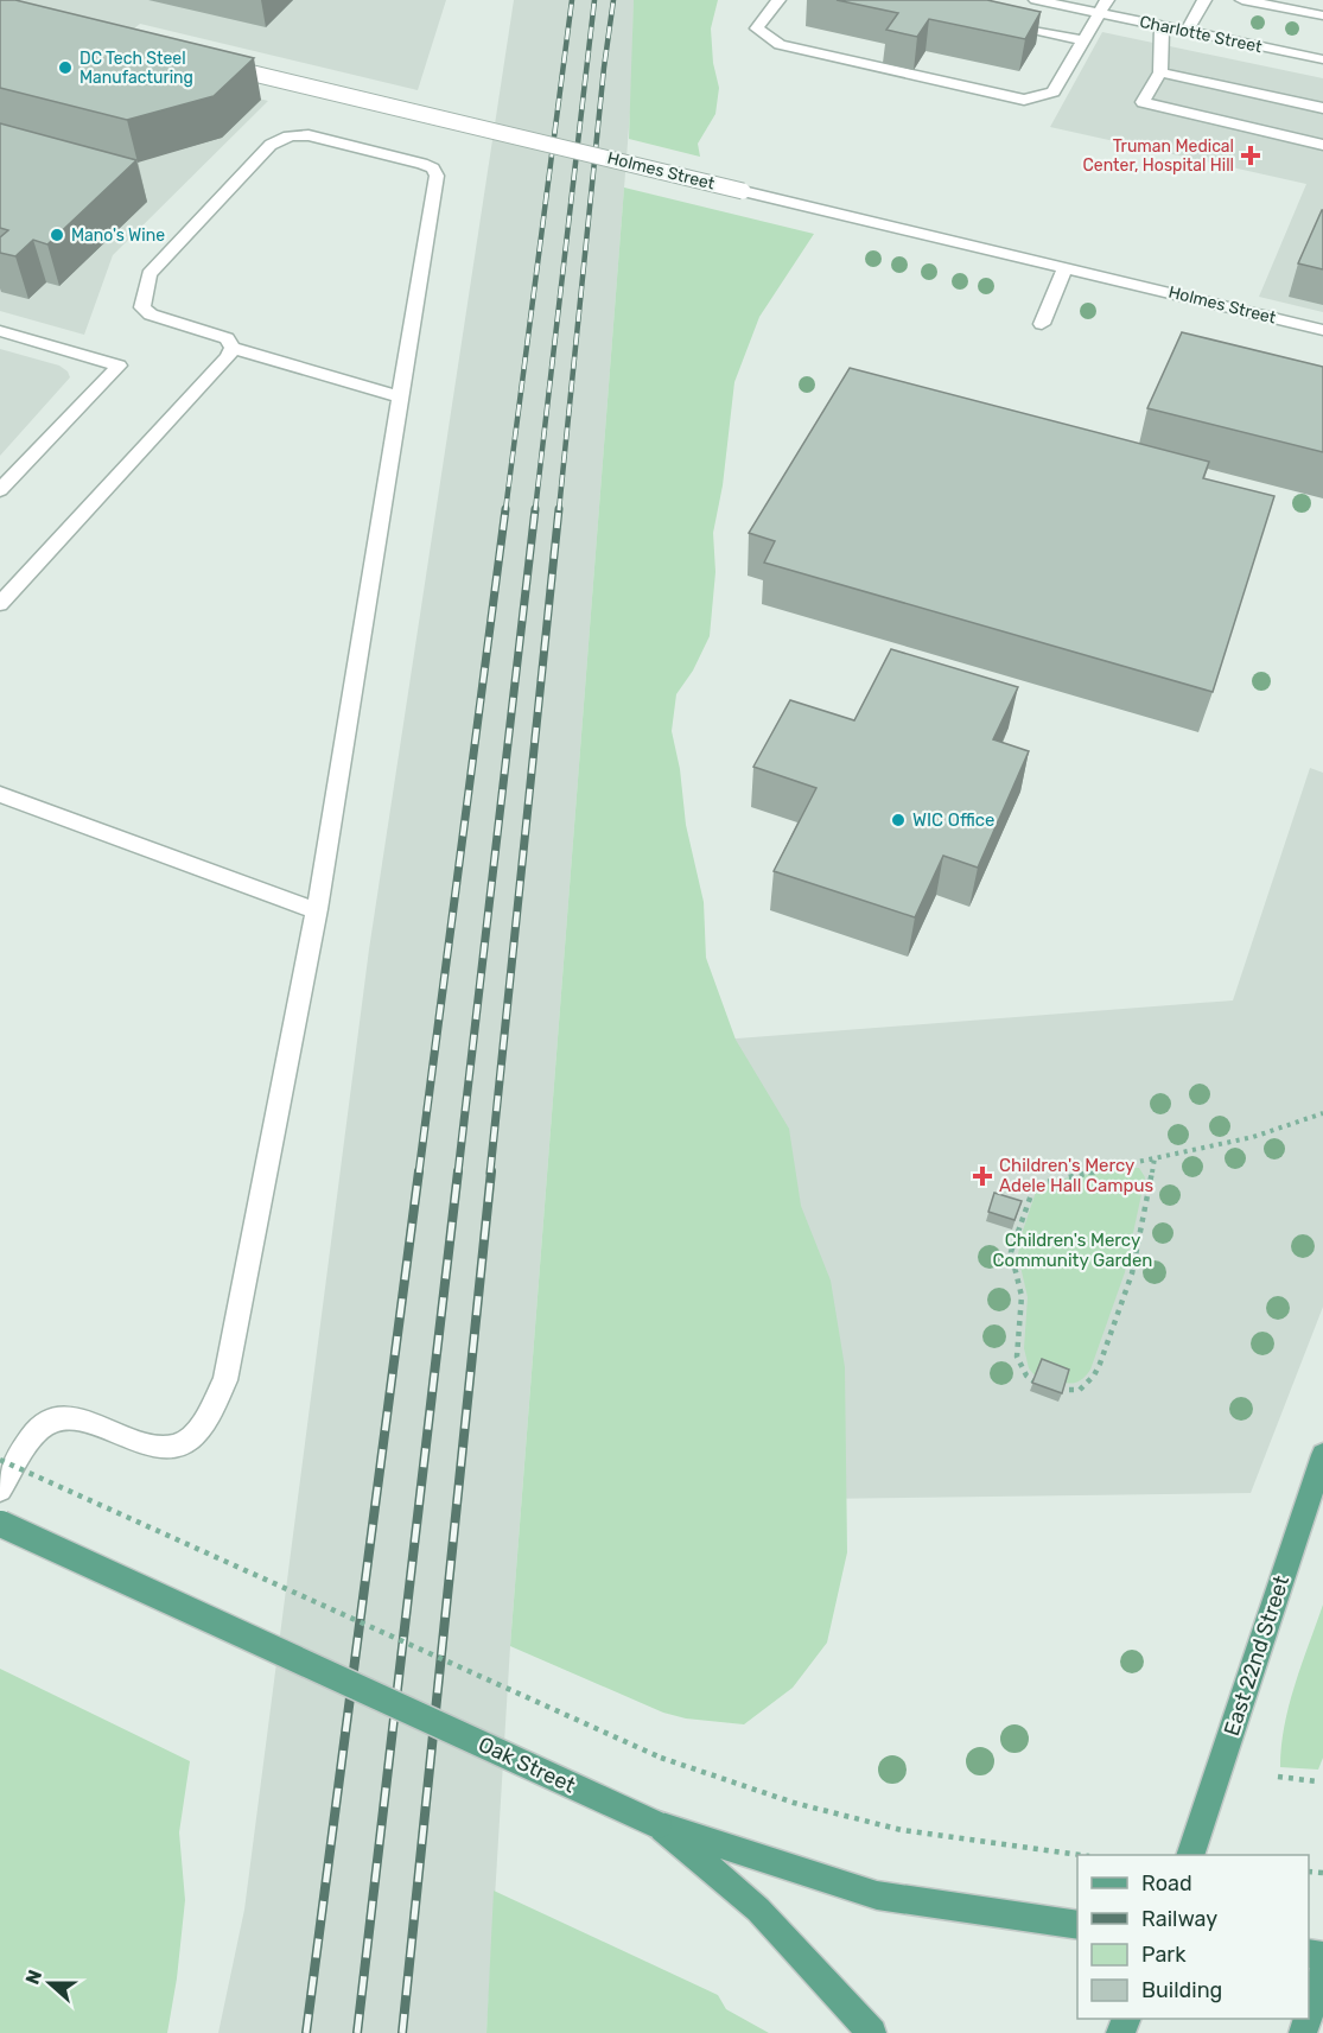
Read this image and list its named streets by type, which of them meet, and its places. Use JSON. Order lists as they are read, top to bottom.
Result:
{
  "streets": {
    "main road": ["East 22nd Street", "Oak Street"],
    "street": ["Charlotte Street", "Holmes Street"]
  },
  "parks": ["Children's Mercy Community Garden"],
  "places": {
    "other": ["DC Tech Steel Manufacturing", "Mano's Wine", "WIC Office"],
    "health": ["Truman Medical Center, Hospital Hill", "Children's Mercy Adele Hall Campus"]
  },
  "legend": [
    "Road",
    "Railway",
    "Park",
    "Building"
  ],
  "north": "left"
}
